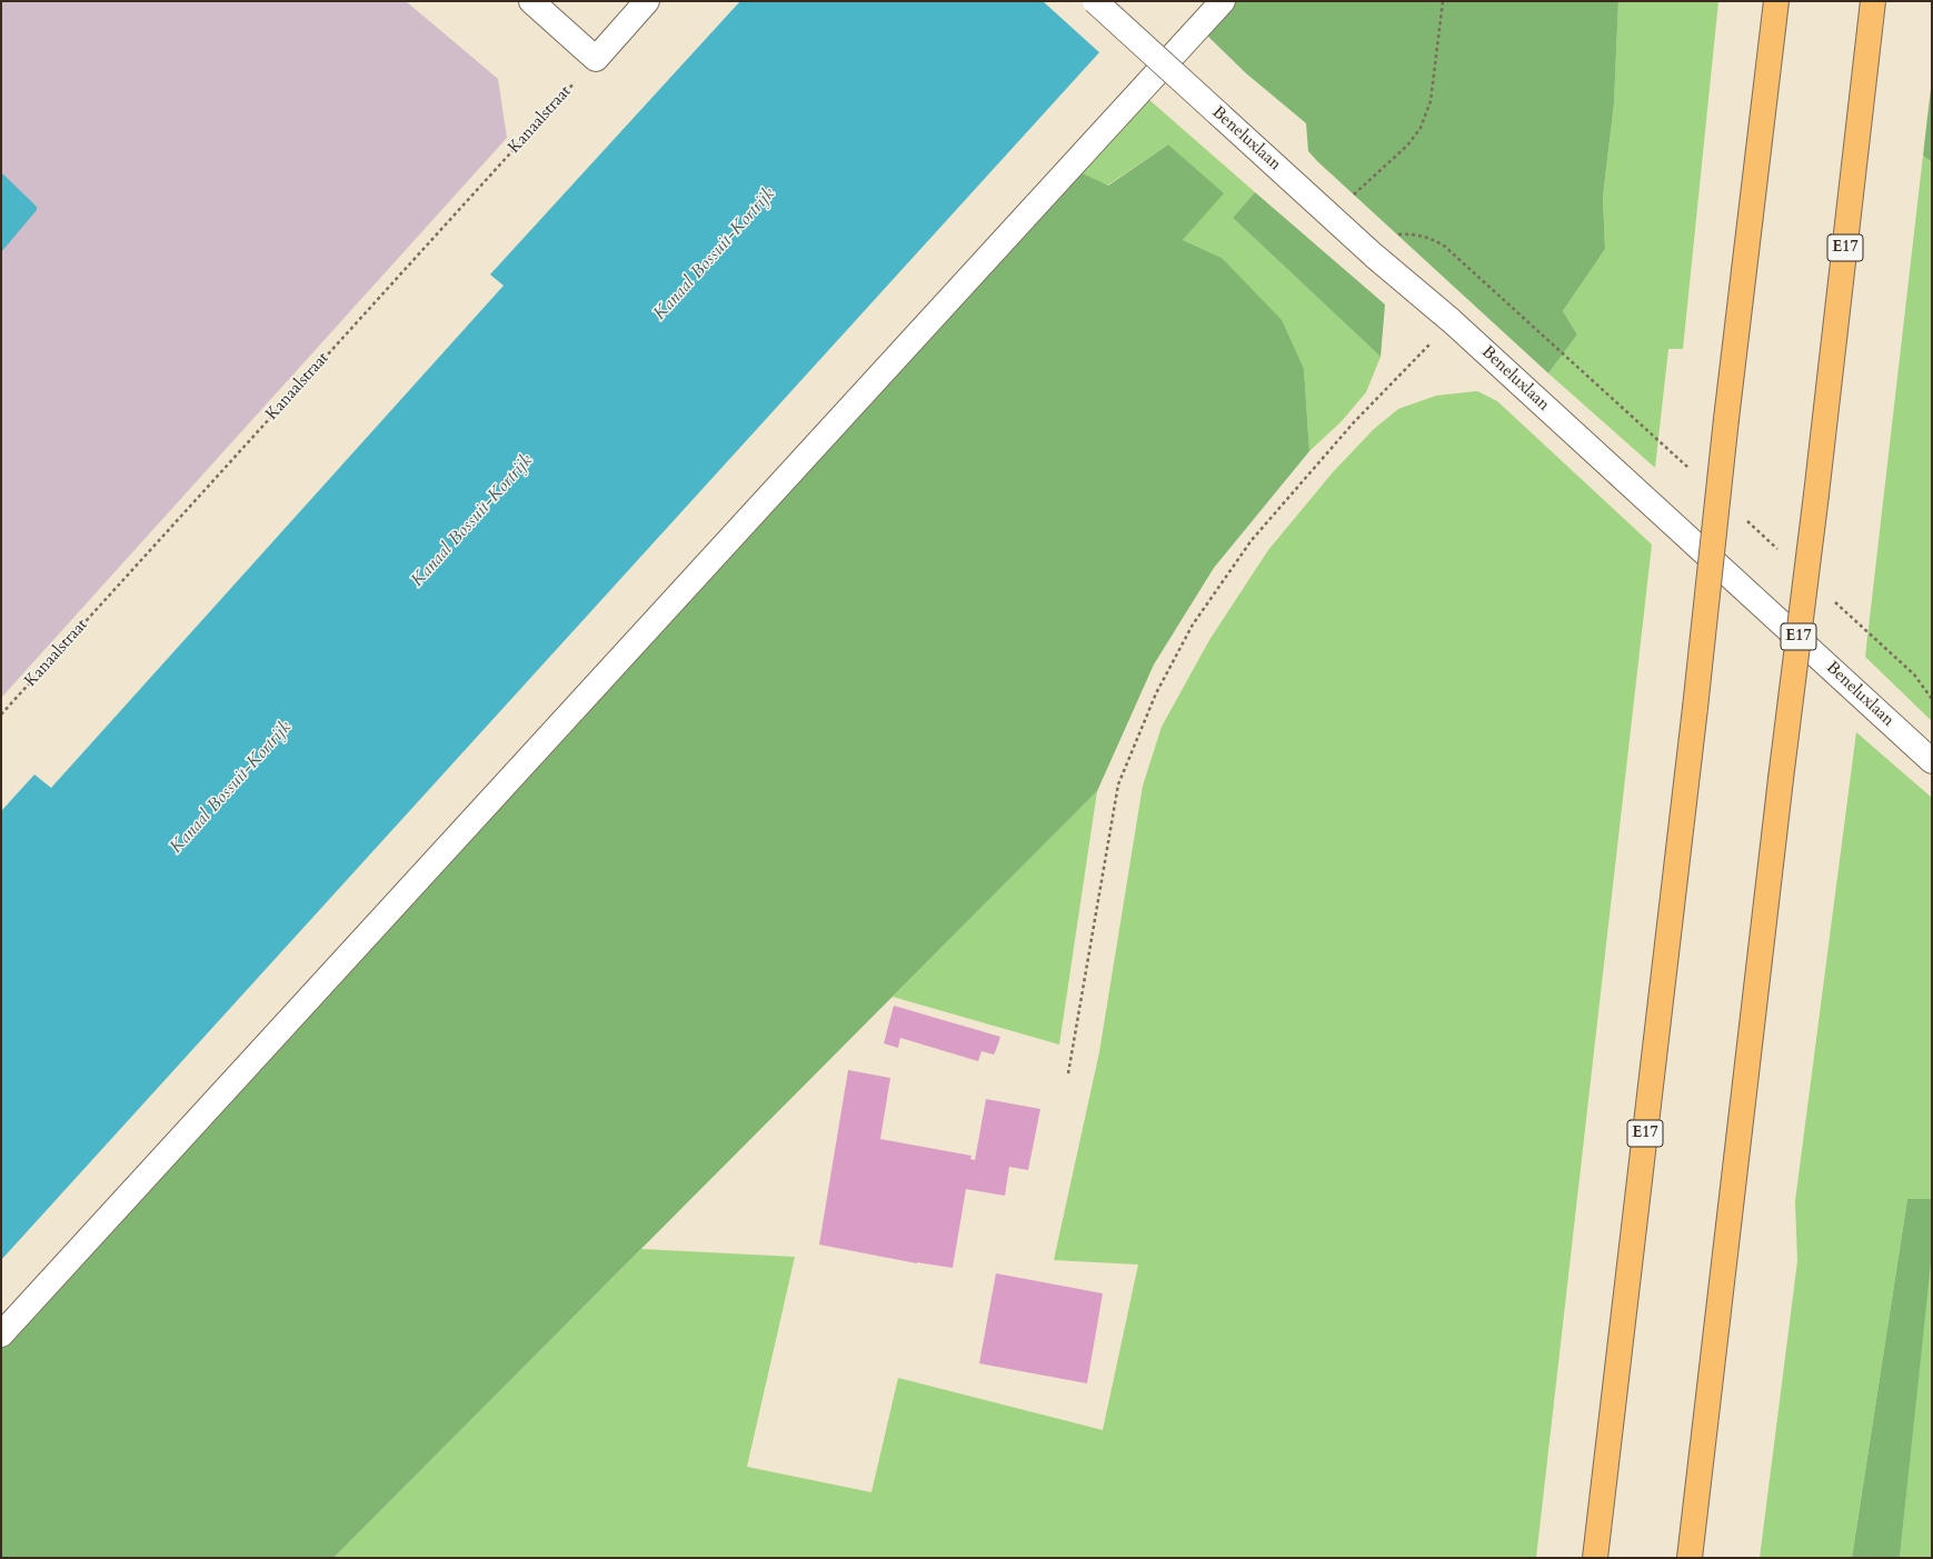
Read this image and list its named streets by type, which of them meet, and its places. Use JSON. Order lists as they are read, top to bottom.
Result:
{
  "streets": {
    "highway": ["E17"],
    "street": ["Beneluxlaan"],
    "path": ["Kanaalstraat"]
  },
  "water": ["Kanaal Bossuit-Kortrijk"]
}
